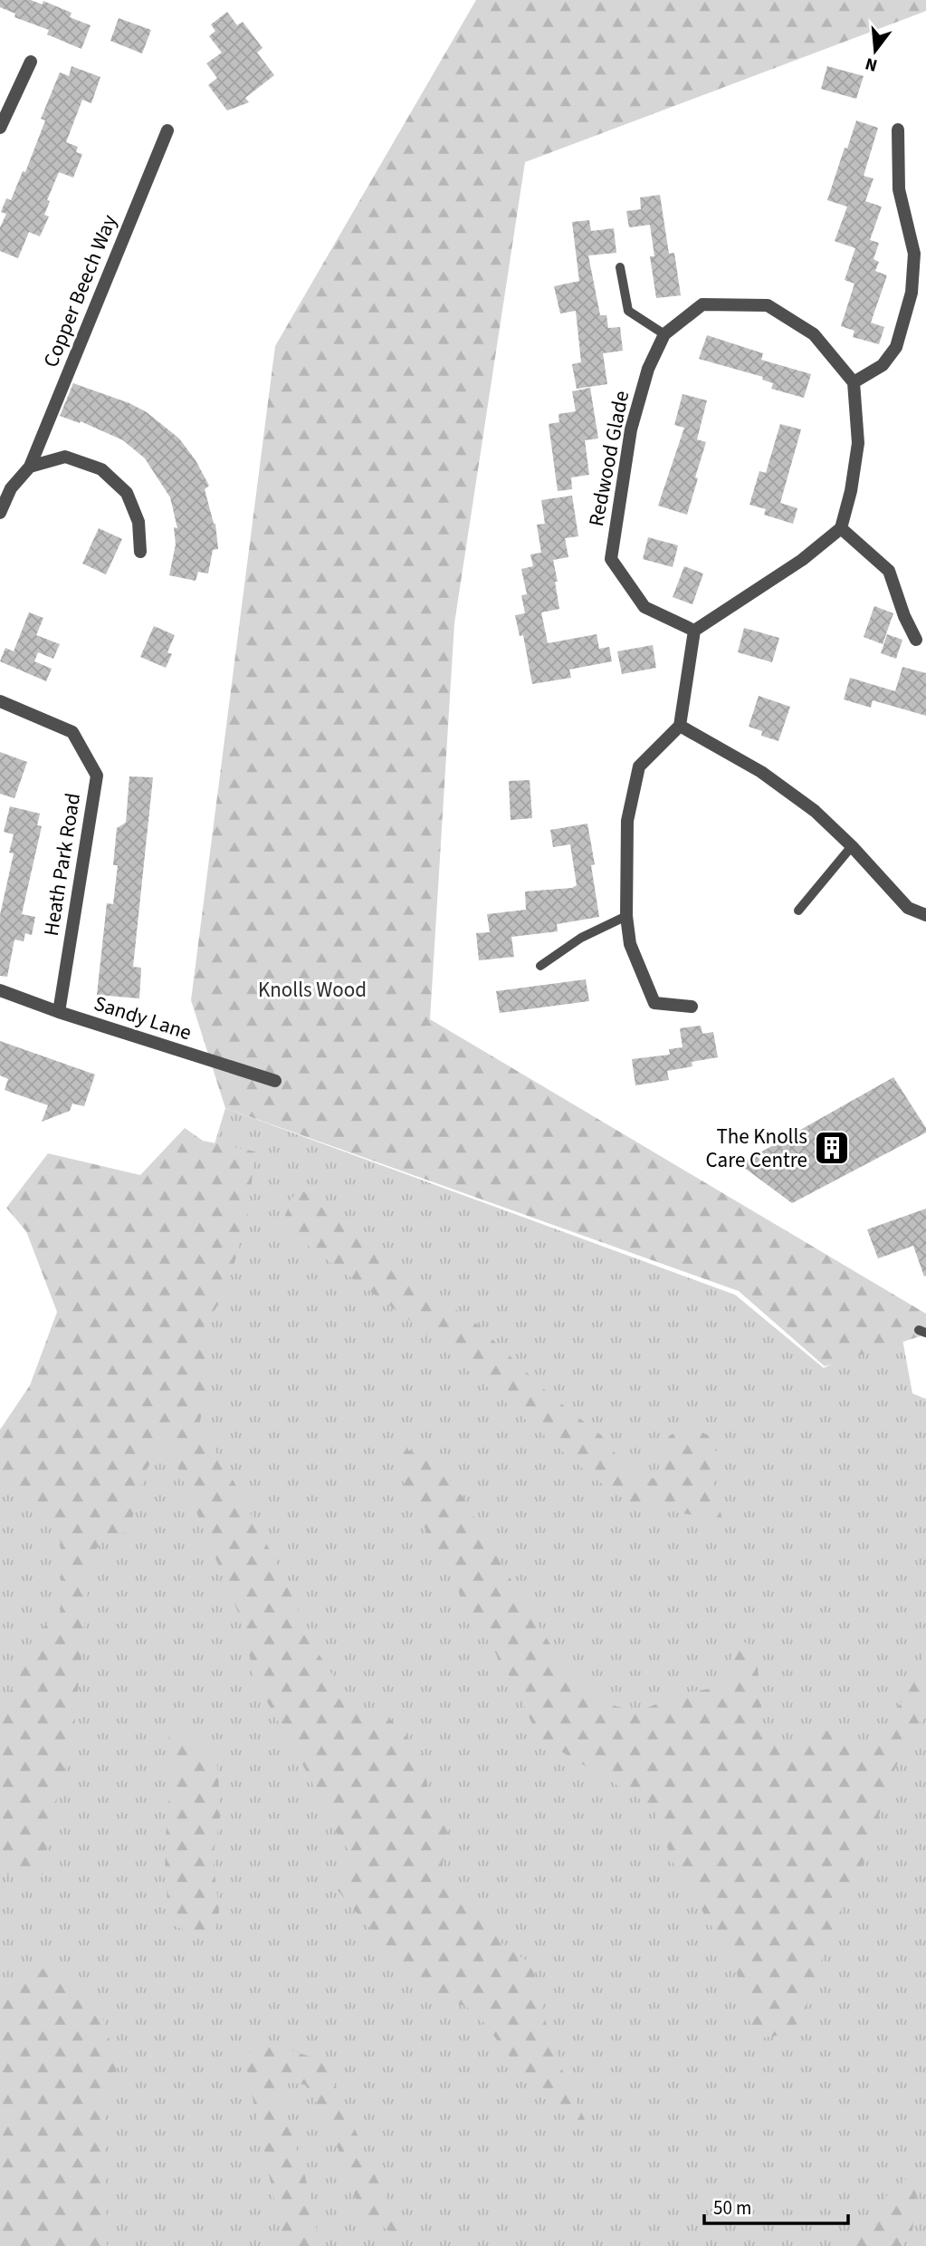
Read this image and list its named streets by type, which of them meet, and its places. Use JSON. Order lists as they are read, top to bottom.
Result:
{
  "streets": {
    "street": [
      "Copper Beech Way",
      "Redwood Glade",
      "Heath Park Road",
      "Sandy Lane"
    ]
  },
  "crossings": [
    ["Heath Park Road", "Sandy Lane"]
  ],
  "parks": ["Knolls Wood"],
  "places": {
    "building": ["The Knolls Care Centre"]
  },
  "scale_bar": "50 m",
  "north": "bottom"
}
